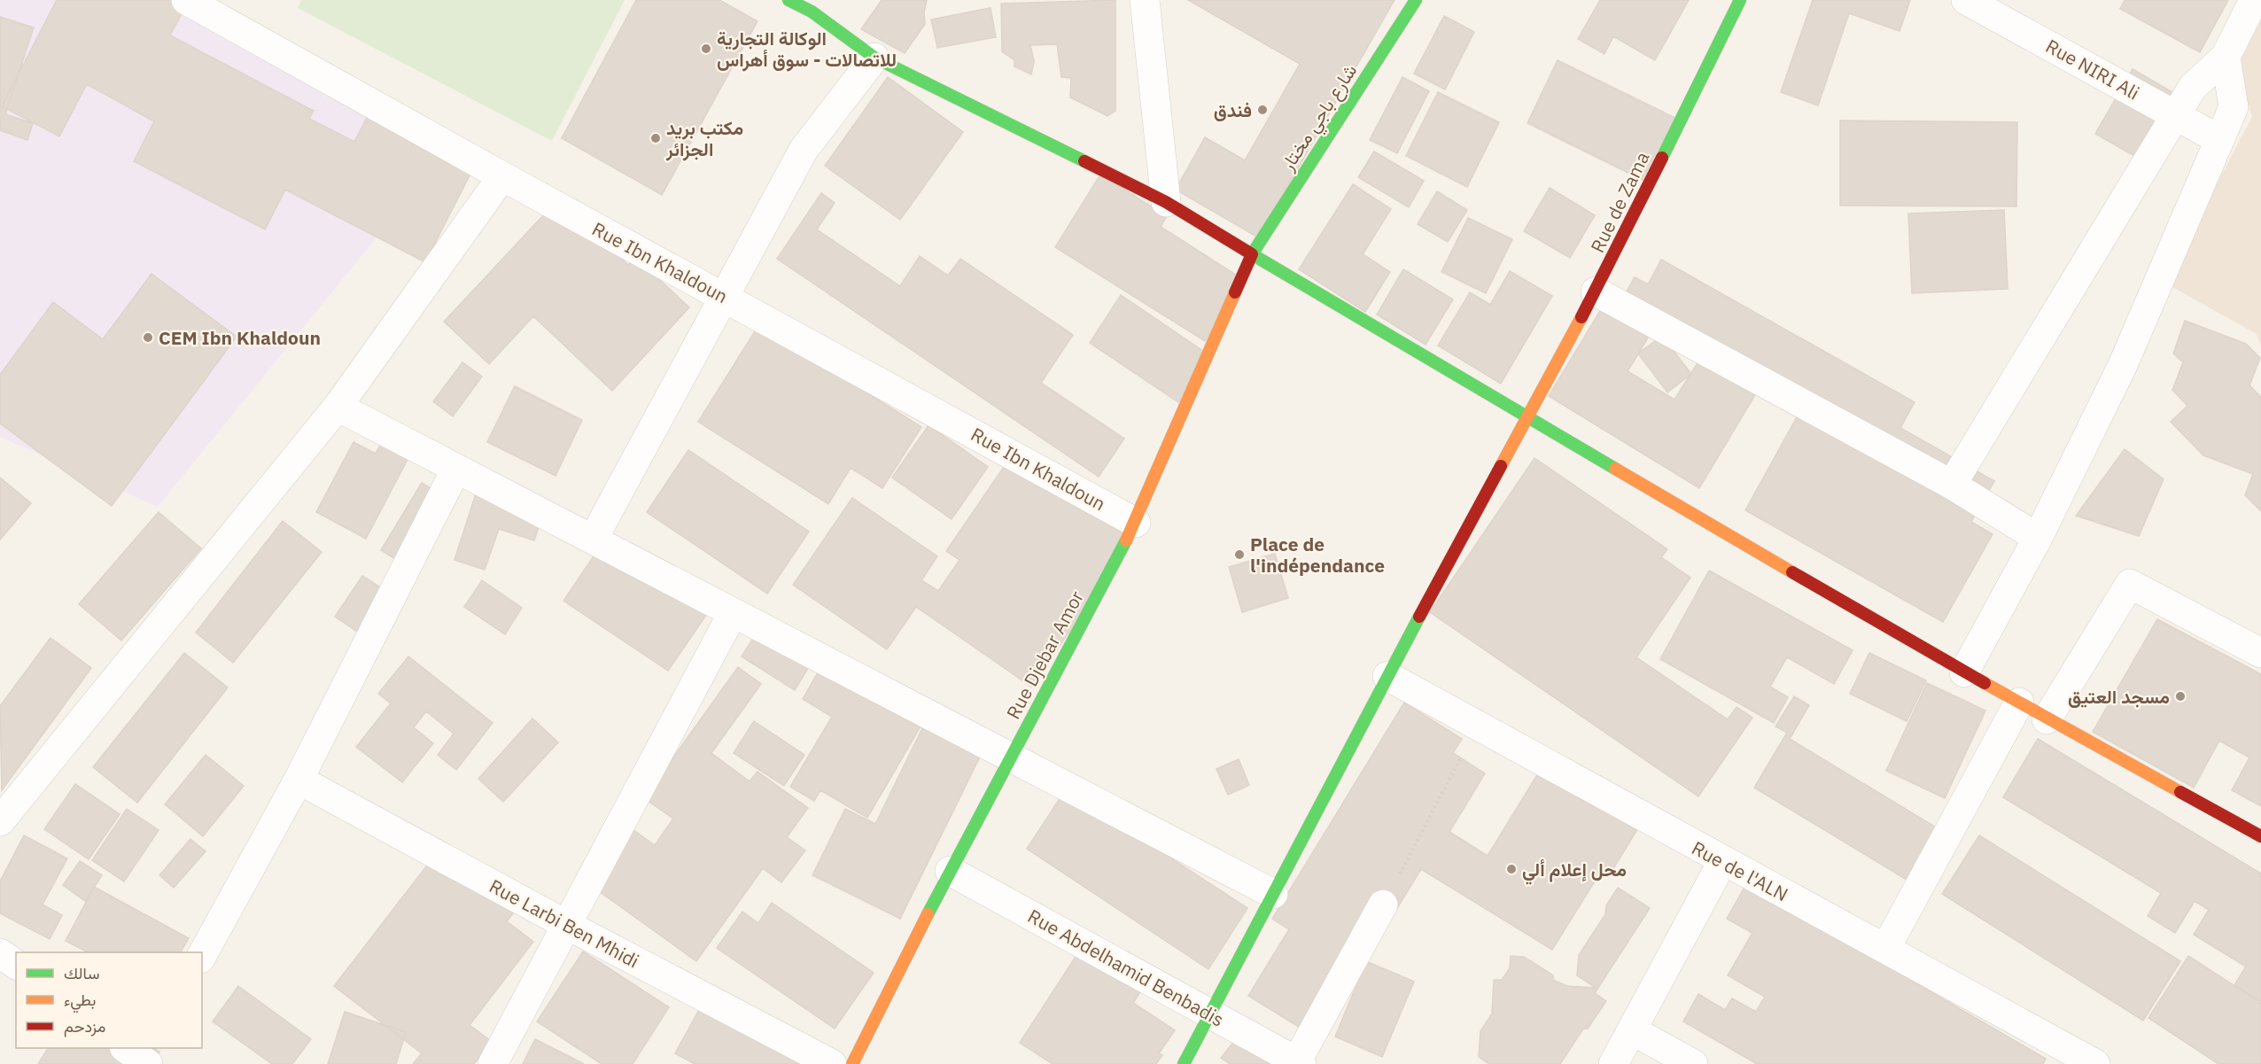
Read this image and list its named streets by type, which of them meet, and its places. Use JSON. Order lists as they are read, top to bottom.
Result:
{
  "streets": {
    "street": [
      "Rue NIRI Ali",
      "شارع باجي مختار",
      "Rue de Zama",
      "Rue Ibn Khaldoun",
      "Rue Djebar Amor",
      "Rue de l'ALN",
      "Rue Larbi Ben Mhidi",
      "Rue Abdelhamid Benbadis"
    ]
  },
  "crossings": [
    ["شارع باجي مختار", "Rue Djebar Amor"],
    ["Rue de Zama", "Rue de l'ALN"],
    ["Rue de Zama", "Rue Abdelhamid Benbadis"],
    ["Rue Ibn Khaldoun", "Rue Djebar Amor"],
    ["Rue Djebar Amor", "Rue Abdelhamid Benbadis"]
  ],
  "places": [
    "الوكالة التجارية للاتصالات - سوق أهراس",
    "فندق",
    "مكتب بريد الجزائر",
    "CEM Ibn Khaldoun",
    "Place de l'indépendance",
    "مسجد العتيق",
    "محل إعلام ألي"
  ],
  "legend": ["سالك", "بطيء", "مزدحم"]
}
